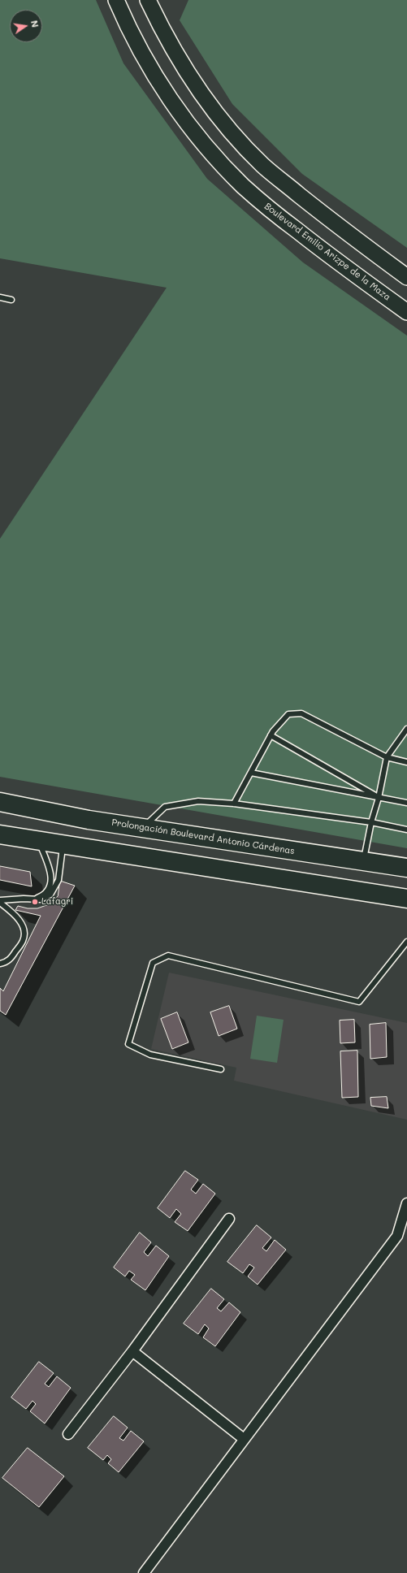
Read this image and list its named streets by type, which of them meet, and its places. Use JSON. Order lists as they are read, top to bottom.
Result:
{
  "streets": {
    "highway": ["Prolongación Boulevard Antonio Cárdenas"],
    "main road": ["Boulevard Emilio Arizpe de la Maza"]
  },
  "places": ["Lafagri"],
  "north": "right"
}
